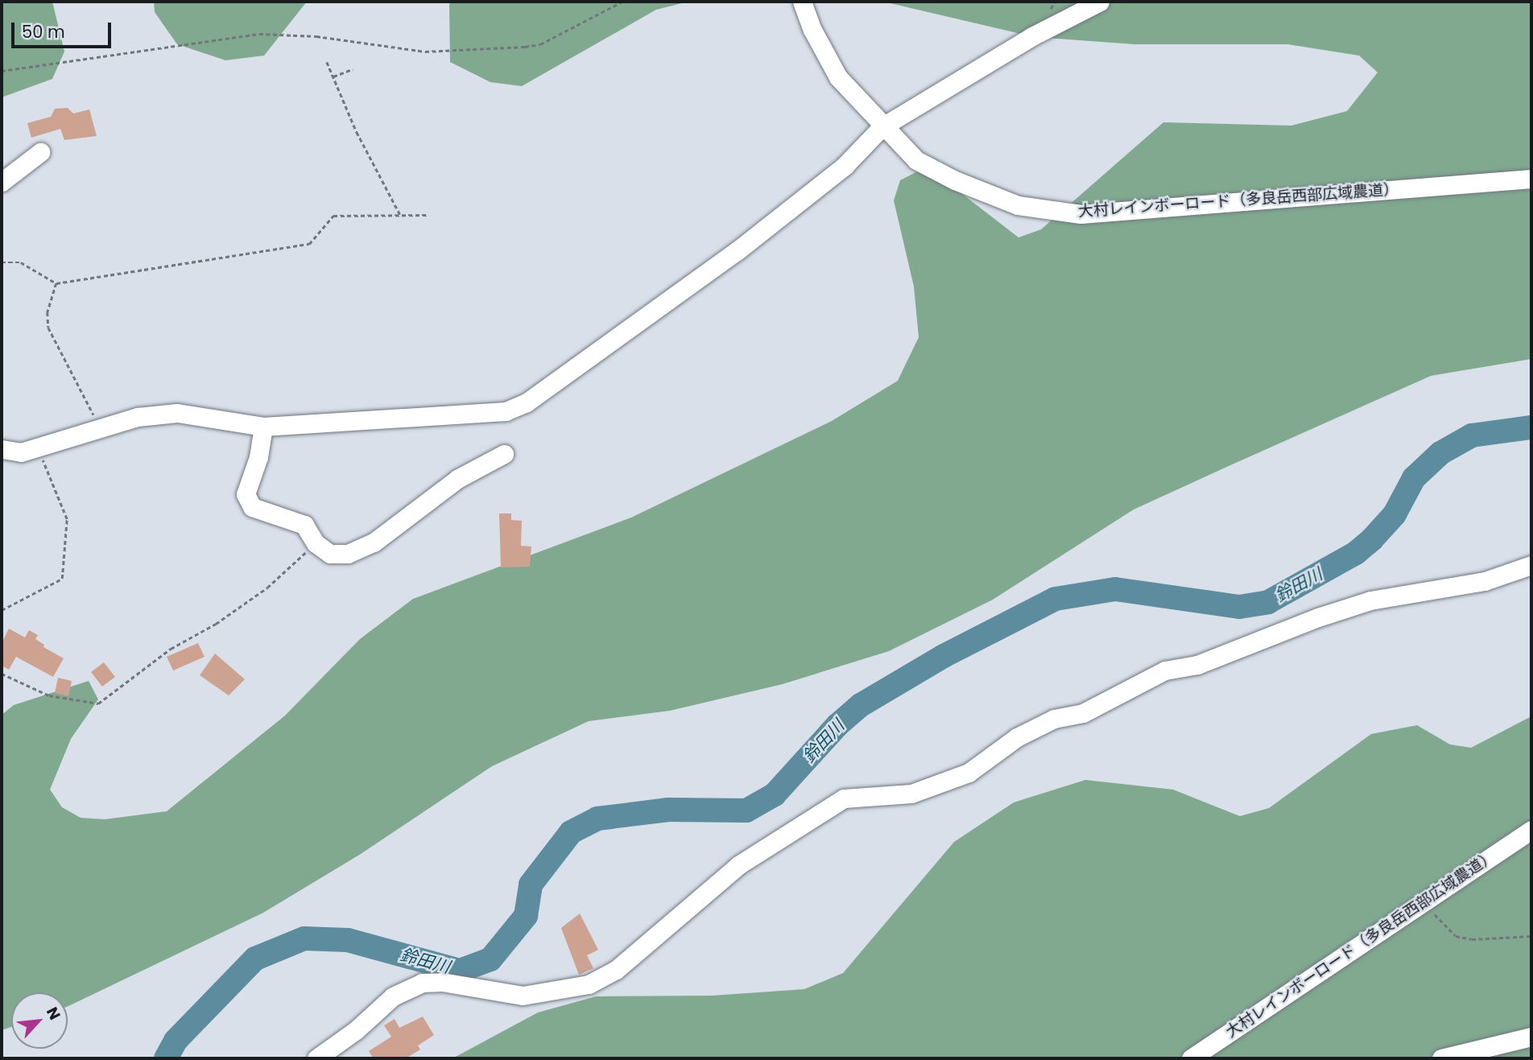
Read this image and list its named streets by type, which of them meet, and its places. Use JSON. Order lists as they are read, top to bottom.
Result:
{
  "streets": {
    "street": ["大村レインボーロード（多良岳西部広域農道）"]
  },
  "water": ["鈴田川"],
  "scale_bar": "50 m",
  "north": "top right"
}
